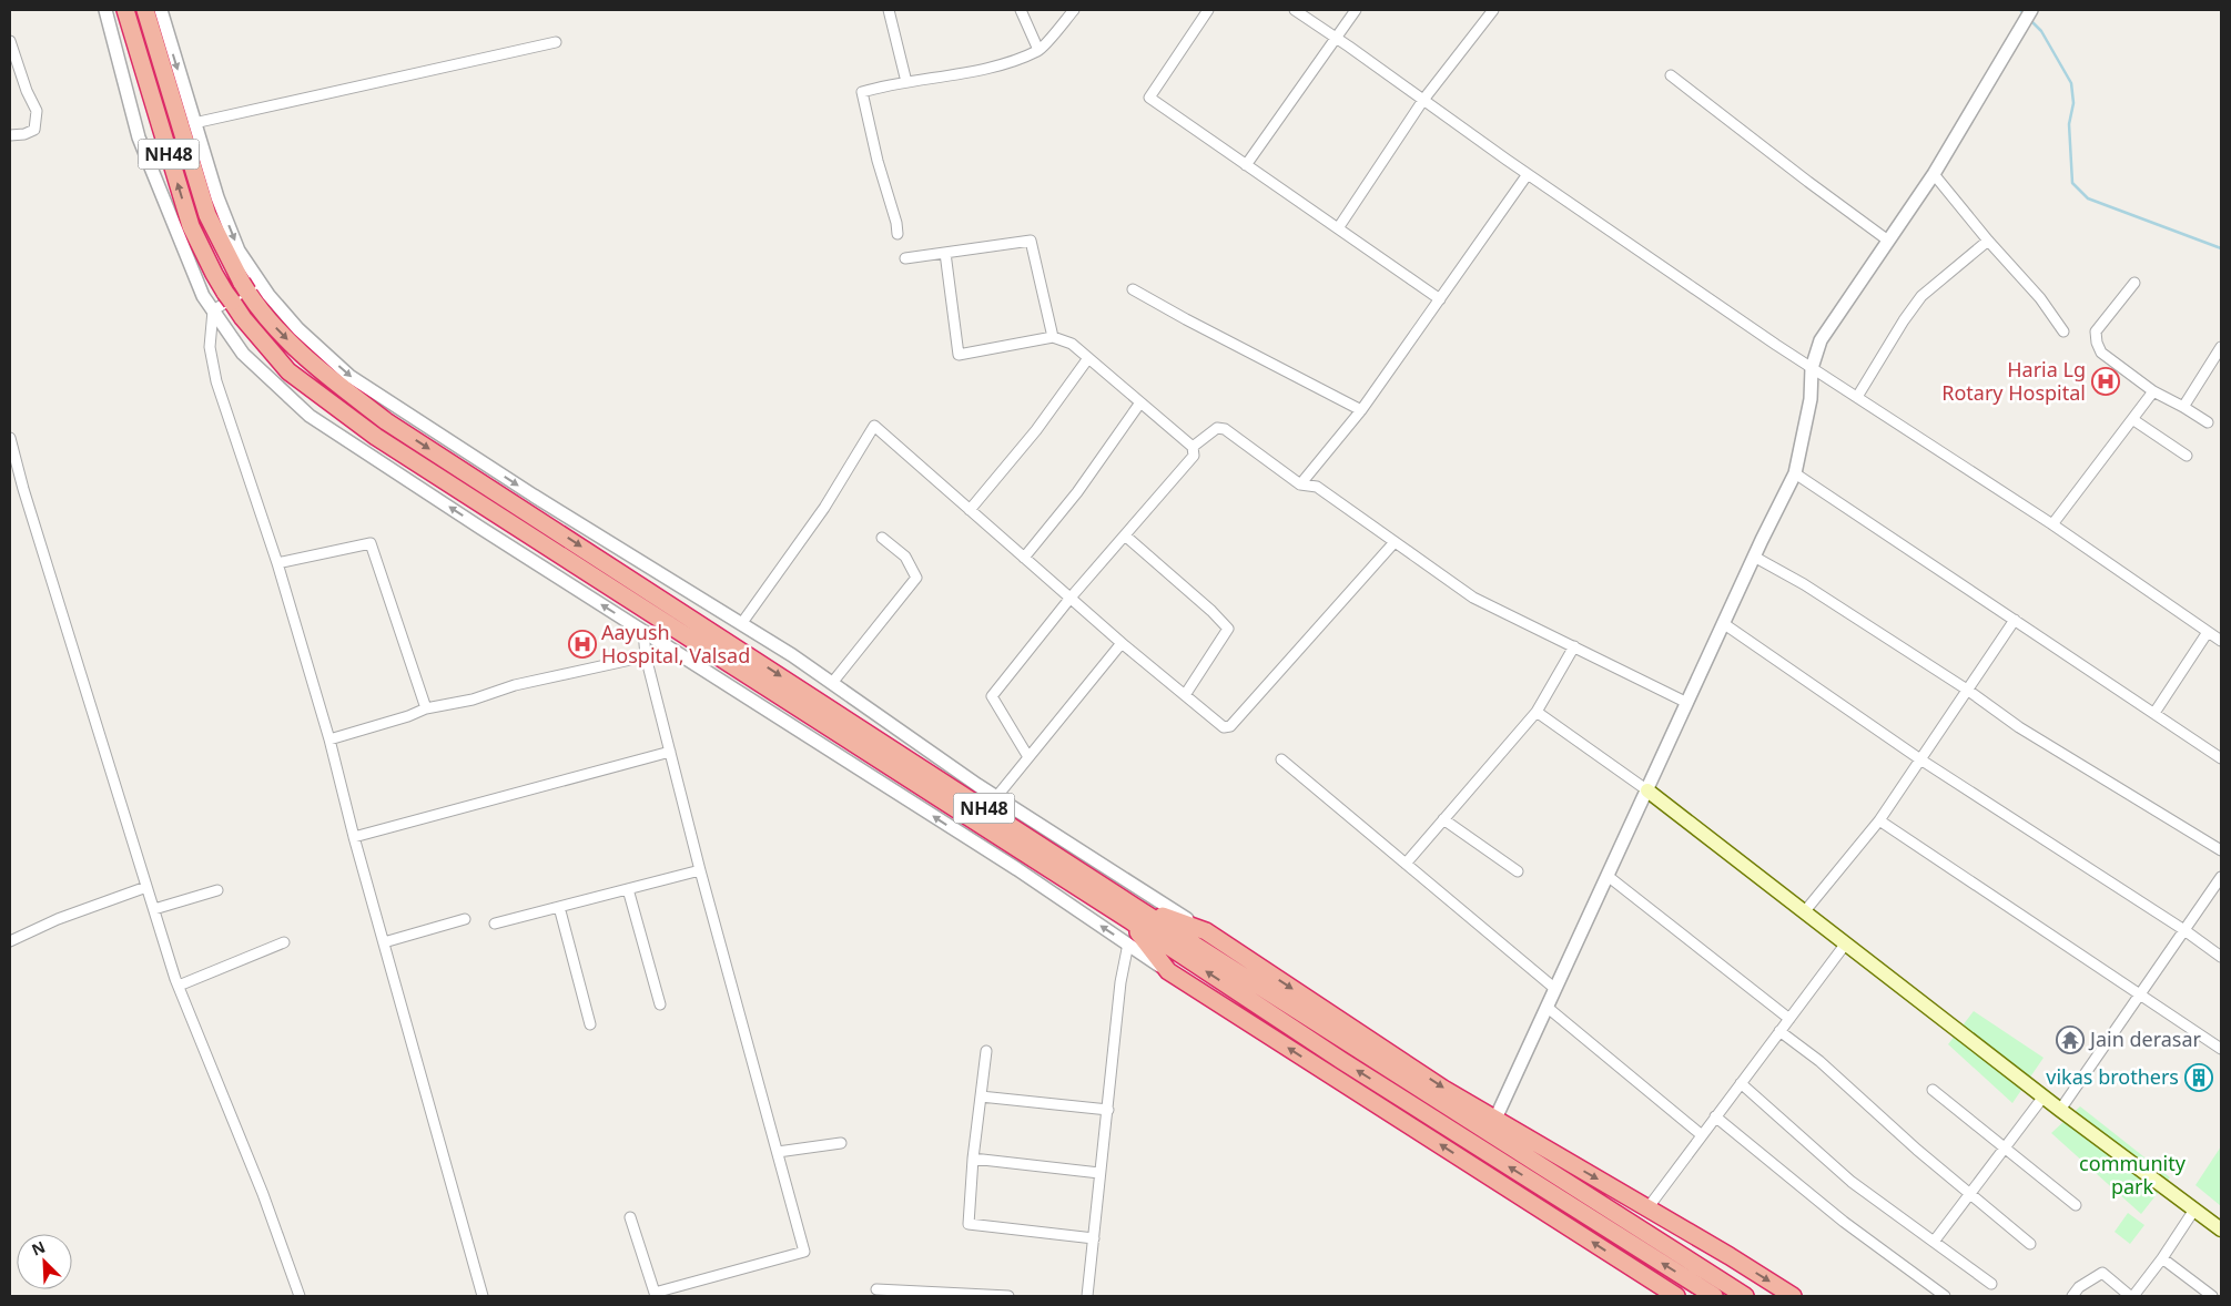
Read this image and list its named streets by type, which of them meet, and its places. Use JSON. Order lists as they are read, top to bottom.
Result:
{
  "streets": {
    "highway": ["NH48"]
  },
  "parks": ["community park"],
  "places": {
    "hospital": ["Haria Lg Rotary Hospital", "Aayush Hospital, Valsad"],
    "temple": ["Jain derasar"],
    "building": ["vikas brothers"]
  },
  "north": "top left"
}
